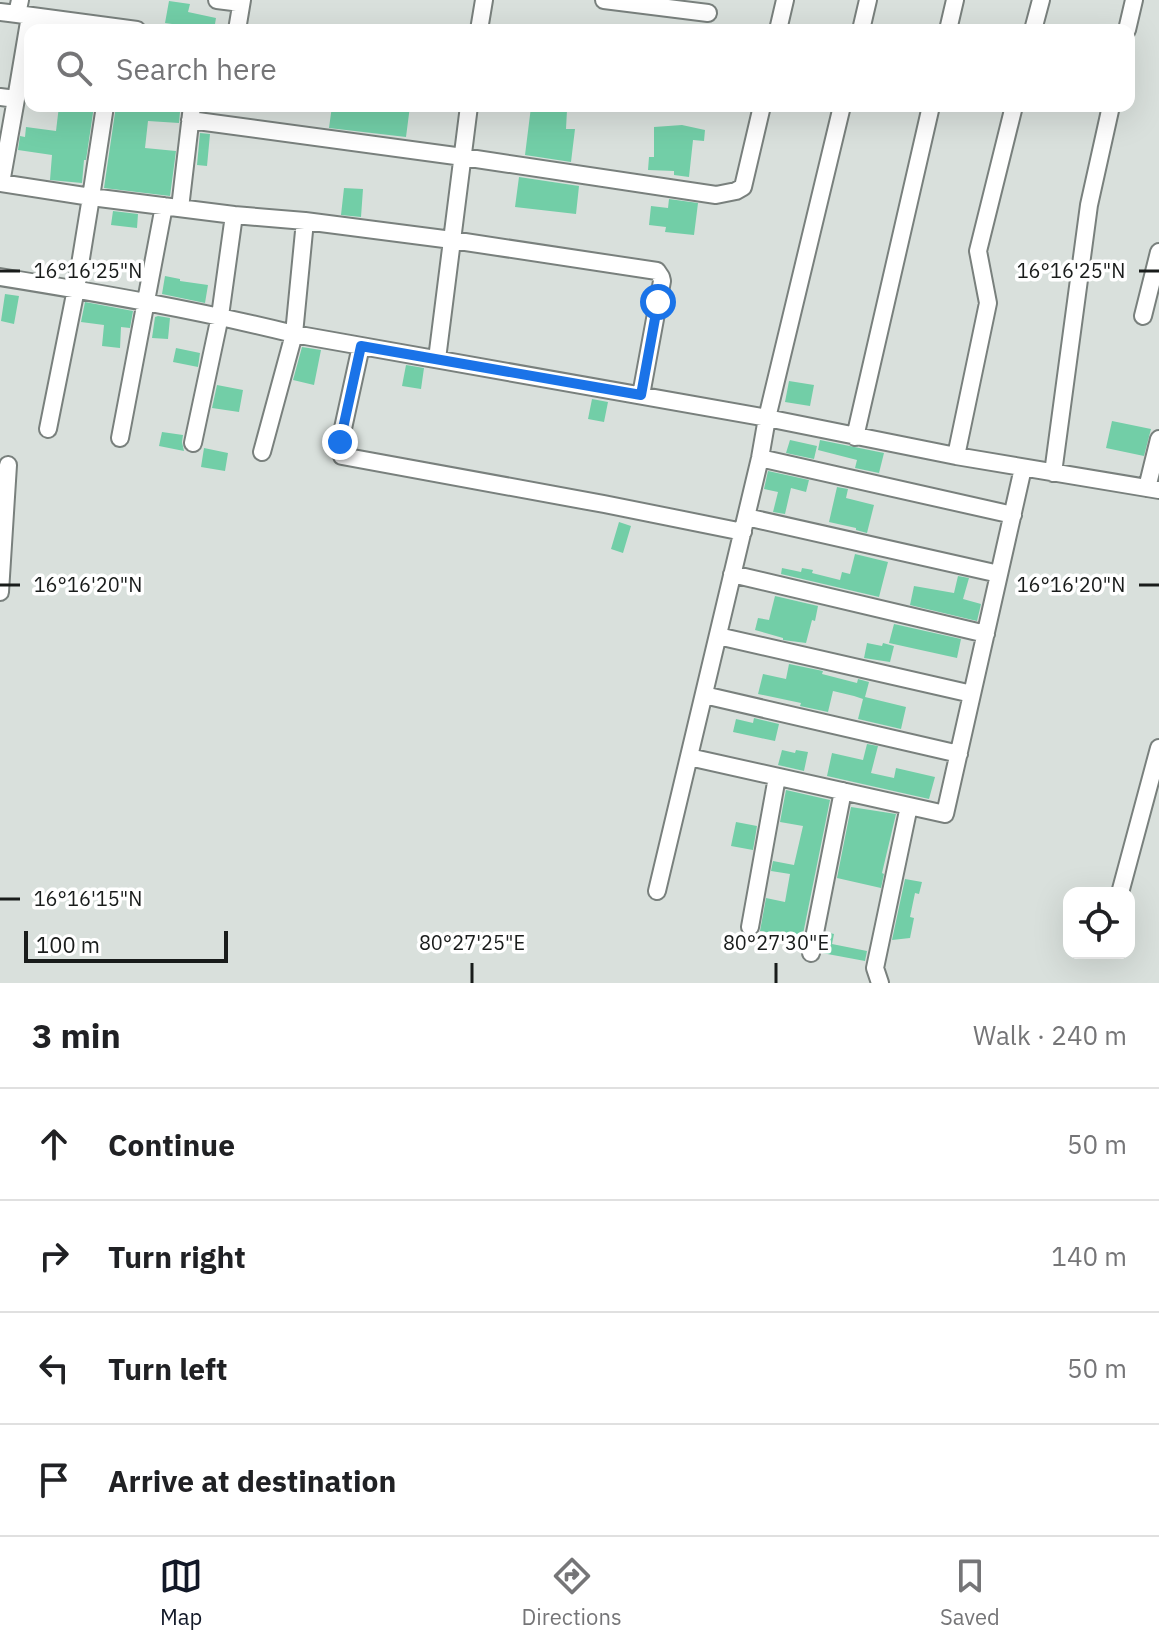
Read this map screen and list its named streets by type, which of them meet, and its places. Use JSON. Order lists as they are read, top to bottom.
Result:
{
  "scale_bar": "100 m",
  "page": {
    "search": "Search here",
    "scale": "100 m",
    "heading": ["3 min", "Walk · 240 m"],
    "list": [
      ["Continue", "50 m"],
      ["Turn right", "140 m"],
      ["Turn left", "50 m"],
      "Arrive at destination"
    ],
    "nav": ["Map", "Directions", "Saved"]
  },
  "coordinates": [
    "16°16'25\"N",
    "16°16'20\"N",
    "16°16'15\"N",
    "80°27'25\"E",
    "80°27'30\"E"
  ]
}
